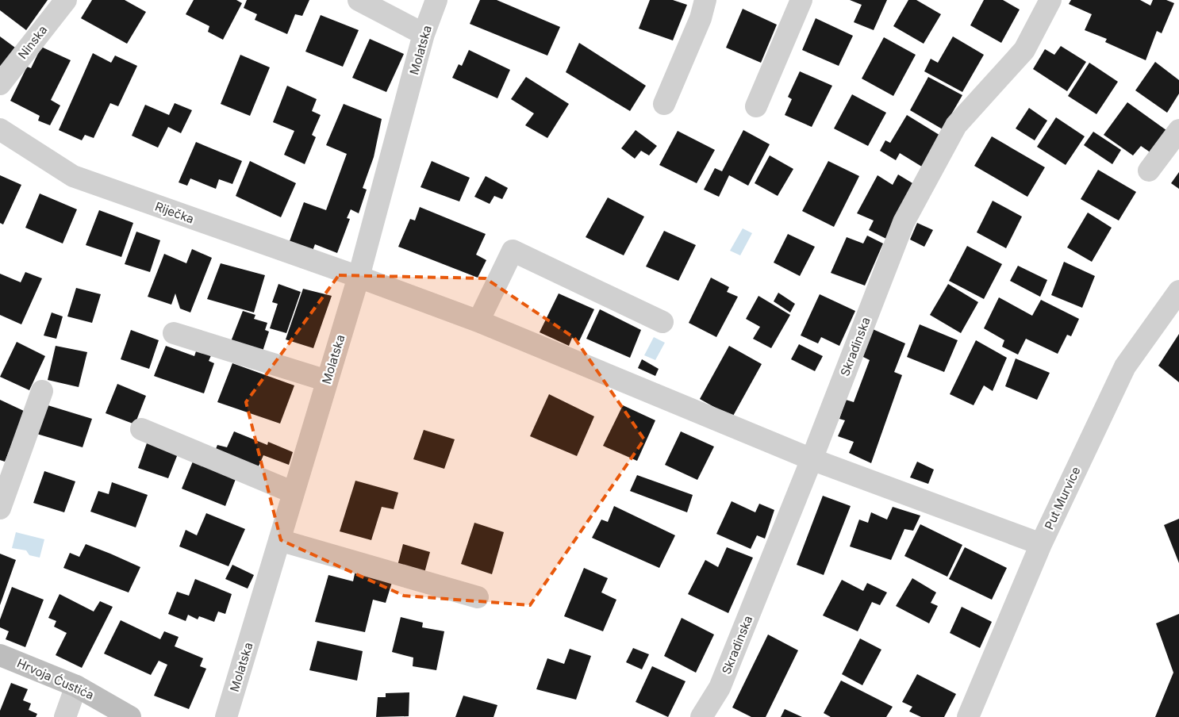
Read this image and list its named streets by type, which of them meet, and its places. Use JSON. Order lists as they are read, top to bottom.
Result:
{
  "streets": {
    "main road": ["Hrvoja Ćustića"],
    "street": [
      "Ninska",
      "Molatska",
      "Riječka",
      "Skradinska",
      "Put Murvice"
    ]
  },
  "crossings": [
    ["Molatska", "Riječka"],
    ["Riječka", "Skradinska"],
    ["Riječka", "Put Murvice"]
  ]
}
